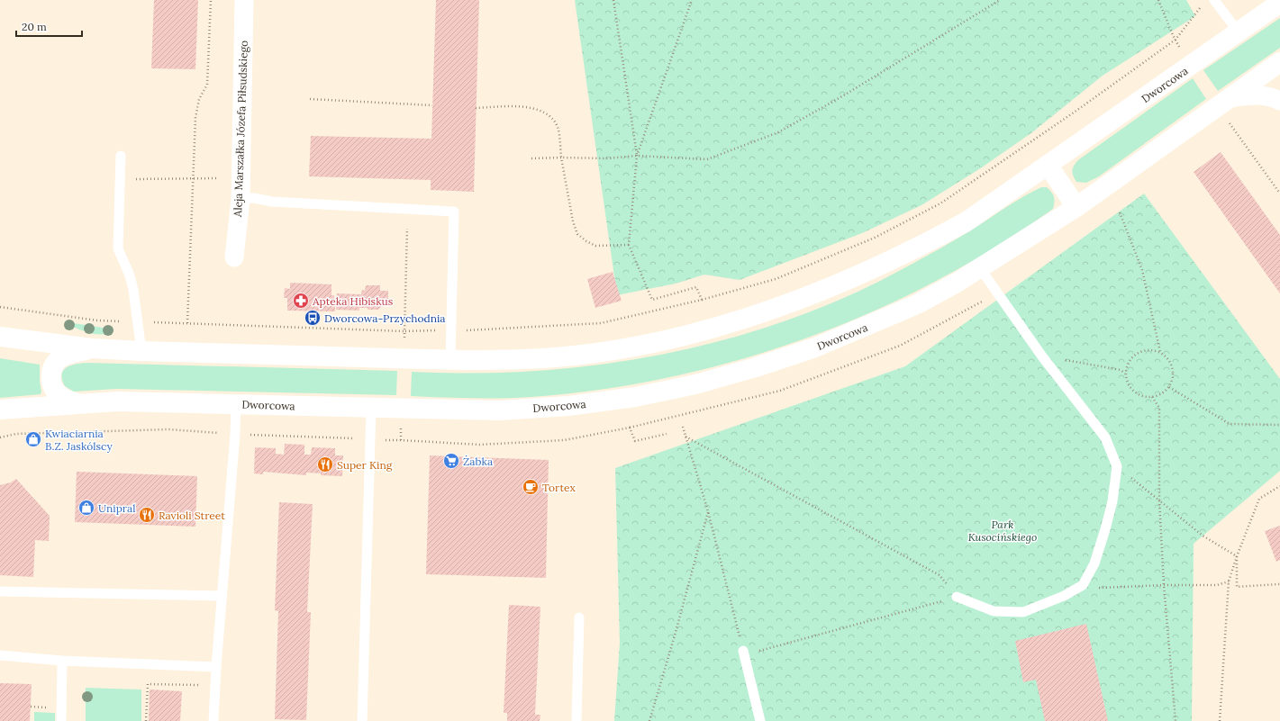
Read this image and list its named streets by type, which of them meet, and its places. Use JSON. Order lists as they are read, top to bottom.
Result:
{
  "streets": {
    "street": ["Dworcowa", "Aleja Marszałka Józefa Piłsudskiego"]
  },
  "parks": ["Park Kusocińskiego"],
  "places": {
    "pharmacy": ["Apteka Hibiskus"],
    "bus stop": ["Dworcowa-Przychodnia"],
    "shop": ["Kwiaciarnia B.Z. Jaskólscy", "Unipral"],
    "supermarket": ["Żabka"],
    "restaurant": ["Super King", "Ravioli Street"],
    "cafe": ["Tortex"]
  },
  "scale_bar": "20 m"
}
